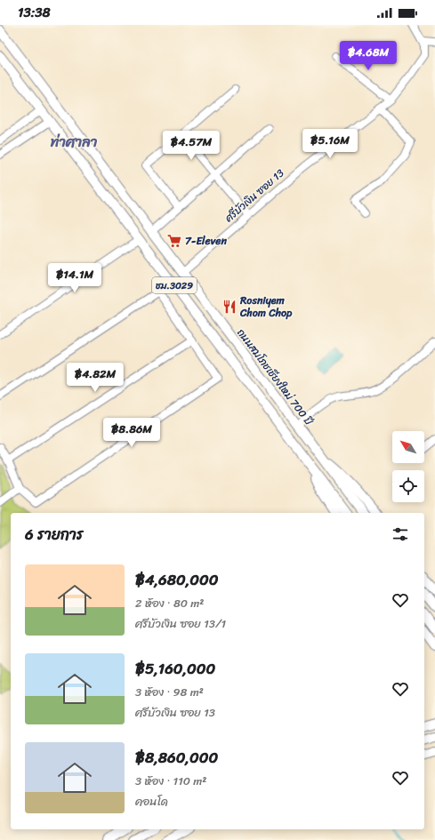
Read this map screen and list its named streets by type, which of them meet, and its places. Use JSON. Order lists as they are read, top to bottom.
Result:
{
  "streets": {
    "main road": ["ชม.3029", "ถนนสมโภชเชียงใหม่ 700 ปี"],
    "street": ["ศรีบัวเงิน ซอย 13"]
  },
  "crossings": [
    ["ศรีบัวเงิน ซอย 13", "ถนนสมโภชเชียงใหม่ 700 ปี"]
  ],
  "districts": ["ท่าศาลา"],
  "places": {
    "supermarket": ["7-Eleven"],
    "restaurant": ["Rosniyem Chom Chop"]
  },
  "north": "top left",
  "page": {
    "status": "13:38",
    "price": [
      "฿4.68M",
      "฿5.16M",
      "฿4.57M",
      "฿14.1M",
      "฿4.82M",
      "฿8.86M"
    ],
    "heading": "6 รายการ",
    "list": [
      {
        "name": "฿4,680,000",
        "note": "2 ห้อง · 80 m² · ศรีบัวเงิน ซอย 13/1"
      },
      {
        "name": "฿5,160,000",
        "note": "3 ห้อง · 98 m² · ศรีบัวเงิน ซอย 13"
      },
      {
        "name": "฿8,860,000",
        "note": "3 ห้อง · 110 m² · คอนโด"
      }
    ]
  }
}
